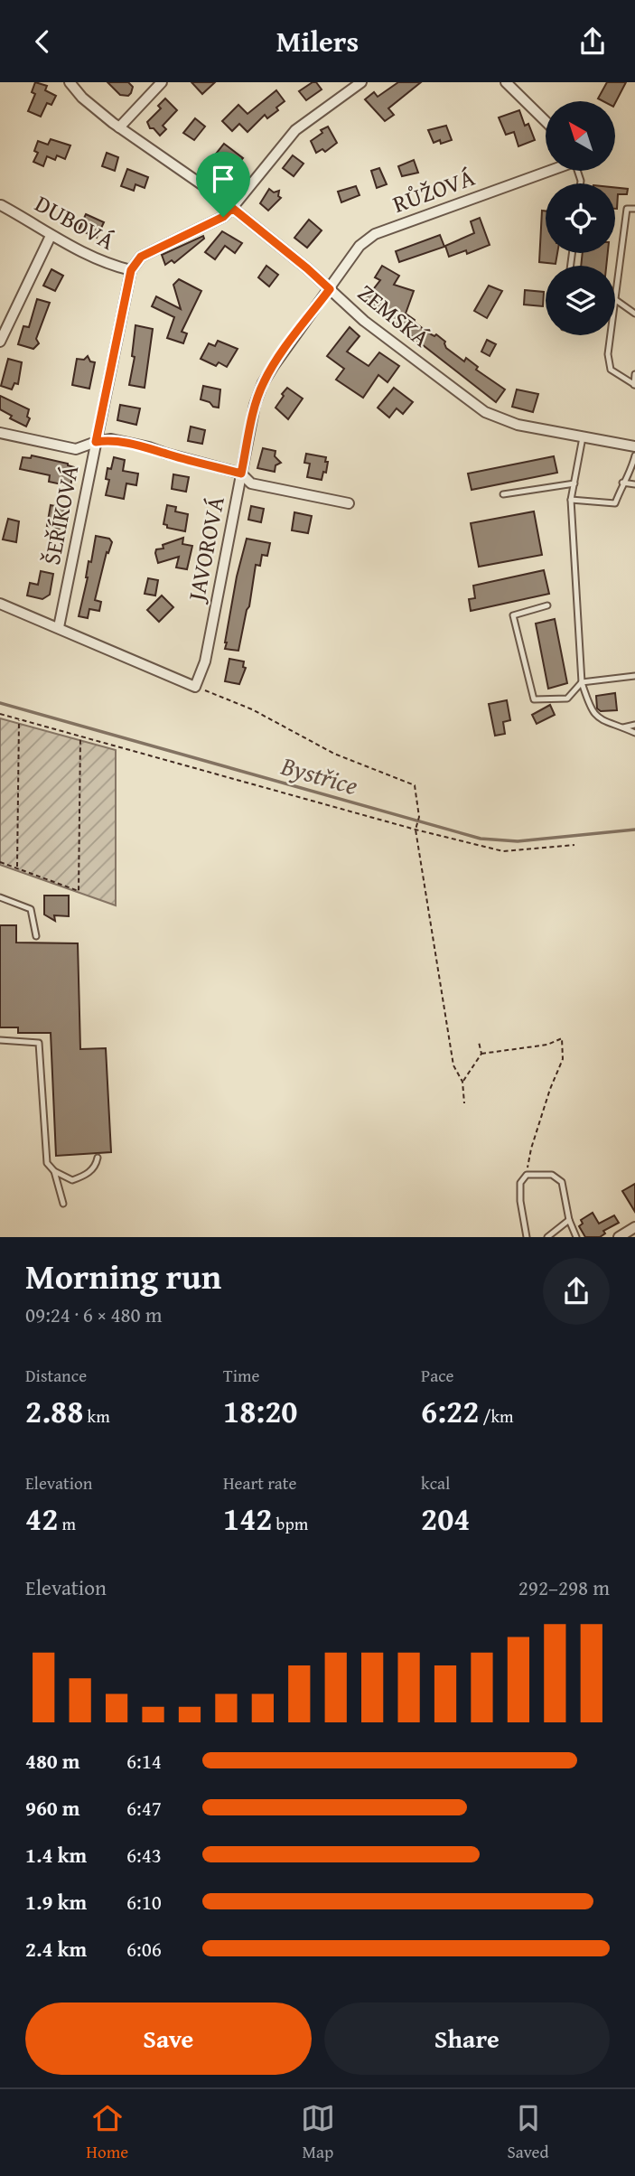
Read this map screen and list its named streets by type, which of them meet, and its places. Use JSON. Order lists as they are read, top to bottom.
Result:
{
  "streets": {
    "street": [
      "RŮŽOVÁ",
      "DUBOVÁ",
      "ZEMSKÁ",
      "ŠEŘÍKOVÁ",
      "JAVOROVÁ"
    ]
  },
  "crossings": [
    ["RŮŽOVÁ", "ZEMSKÁ"],
    ["RŮŽOVÁ", "JAVOROVÁ"],
    ["DUBOVÁ", "ŠEŘÍKOVÁ"],
    ["ZEMSKÁ", "JAVOROVÁ"]
  ],
  "water": ["Bystřice"],
  "north": "top left",
  "page": {
    "header": "Milers",
    "heading": ["Morning run", "09:24 · 6 × 480 m"],
    "stats": [
      ["Distance", "2.88 km"],
      ["Time", "18:20"],
      ["Pace", "6:22 /km"],
      ["Elevation", "42 m"],
      ["Heart rate", "142 bpm"],
      ["kcal", "204"]
    ],
    "chart": ["Elevation", "292–298 m"],
    "list": [
      {
        "name": "480 m",
        "note": "6:14"
      },
      {
        "name": "960 m",
        "note": "6:47"
      },
      {
        "name": "1.4 km",
        "note": "6:43"
      },
      {
        "name": "1.9 km",
        "note": "6:10"
      },
      {
        "name": "2.4 km",
        "note": "6:06"
      }
    ],
    "buttons": ["Save", "Share"],
    "tabs": ["Home", "Map", "Saved"]
  }
}
